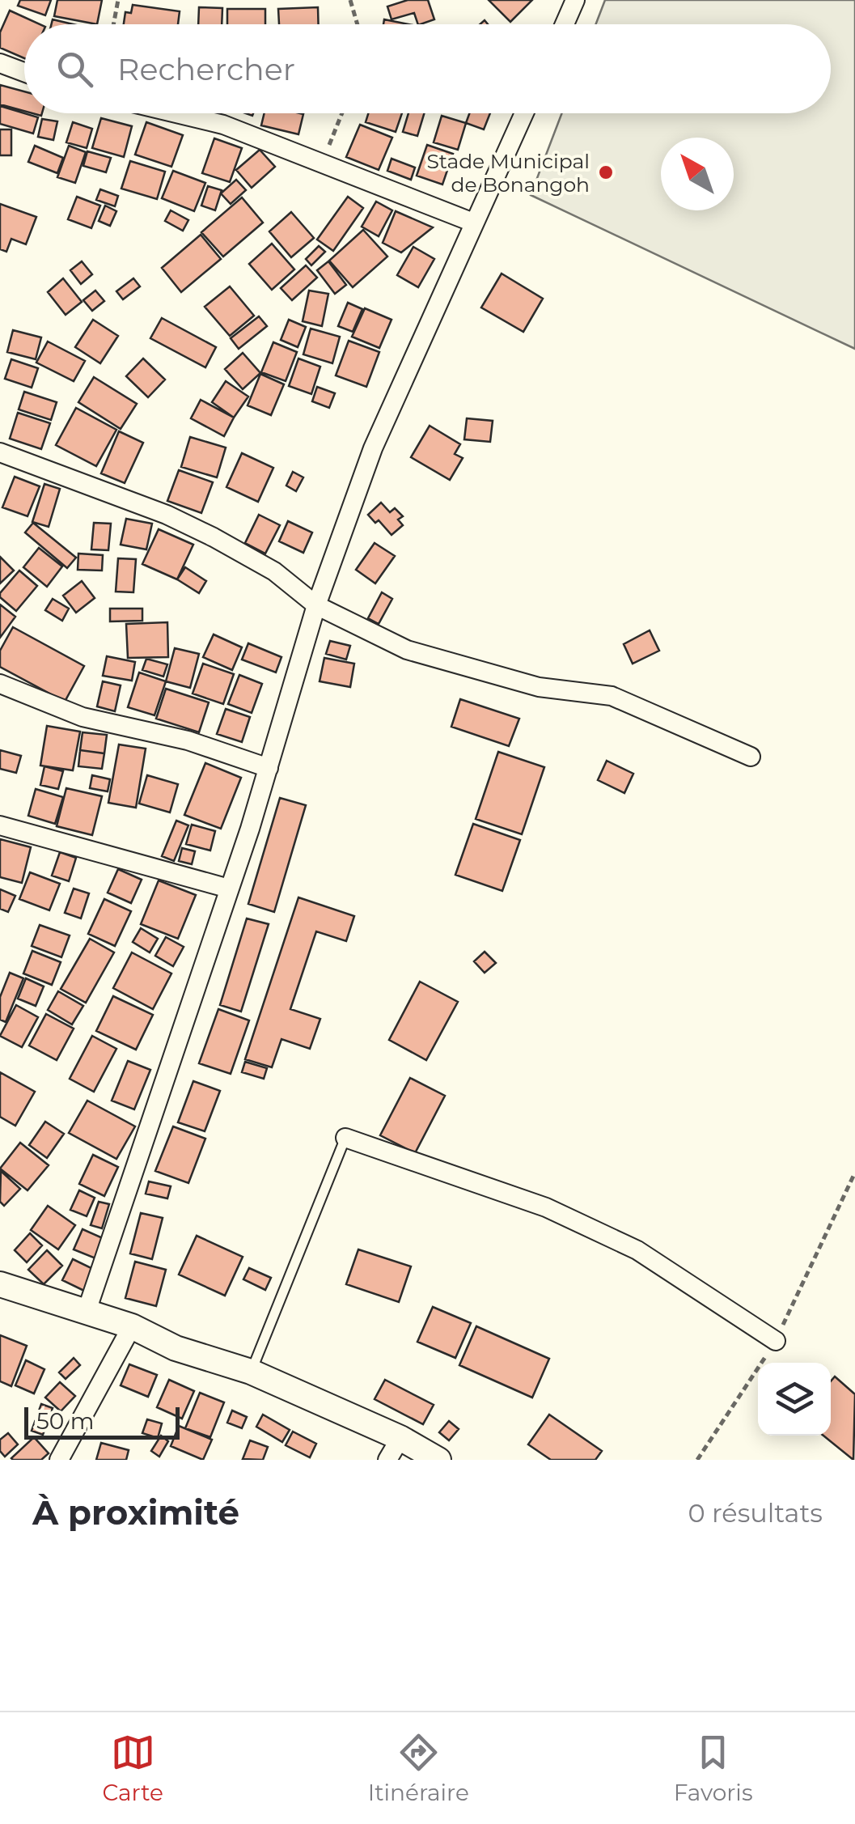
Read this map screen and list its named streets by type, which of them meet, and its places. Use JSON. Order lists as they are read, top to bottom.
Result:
{
  "places": ["Stade Municipal de Bonangoh"],
  "scale_bar": "50 m",
  "north": "top left",
  "page": {
    "search": "Rechercher",
    "scale": "50 m",
    "heading": ["À proximité", "0 résultats"],
    "nav": ["Carte", "Itinéraire", "Favoris"]
  }
}
